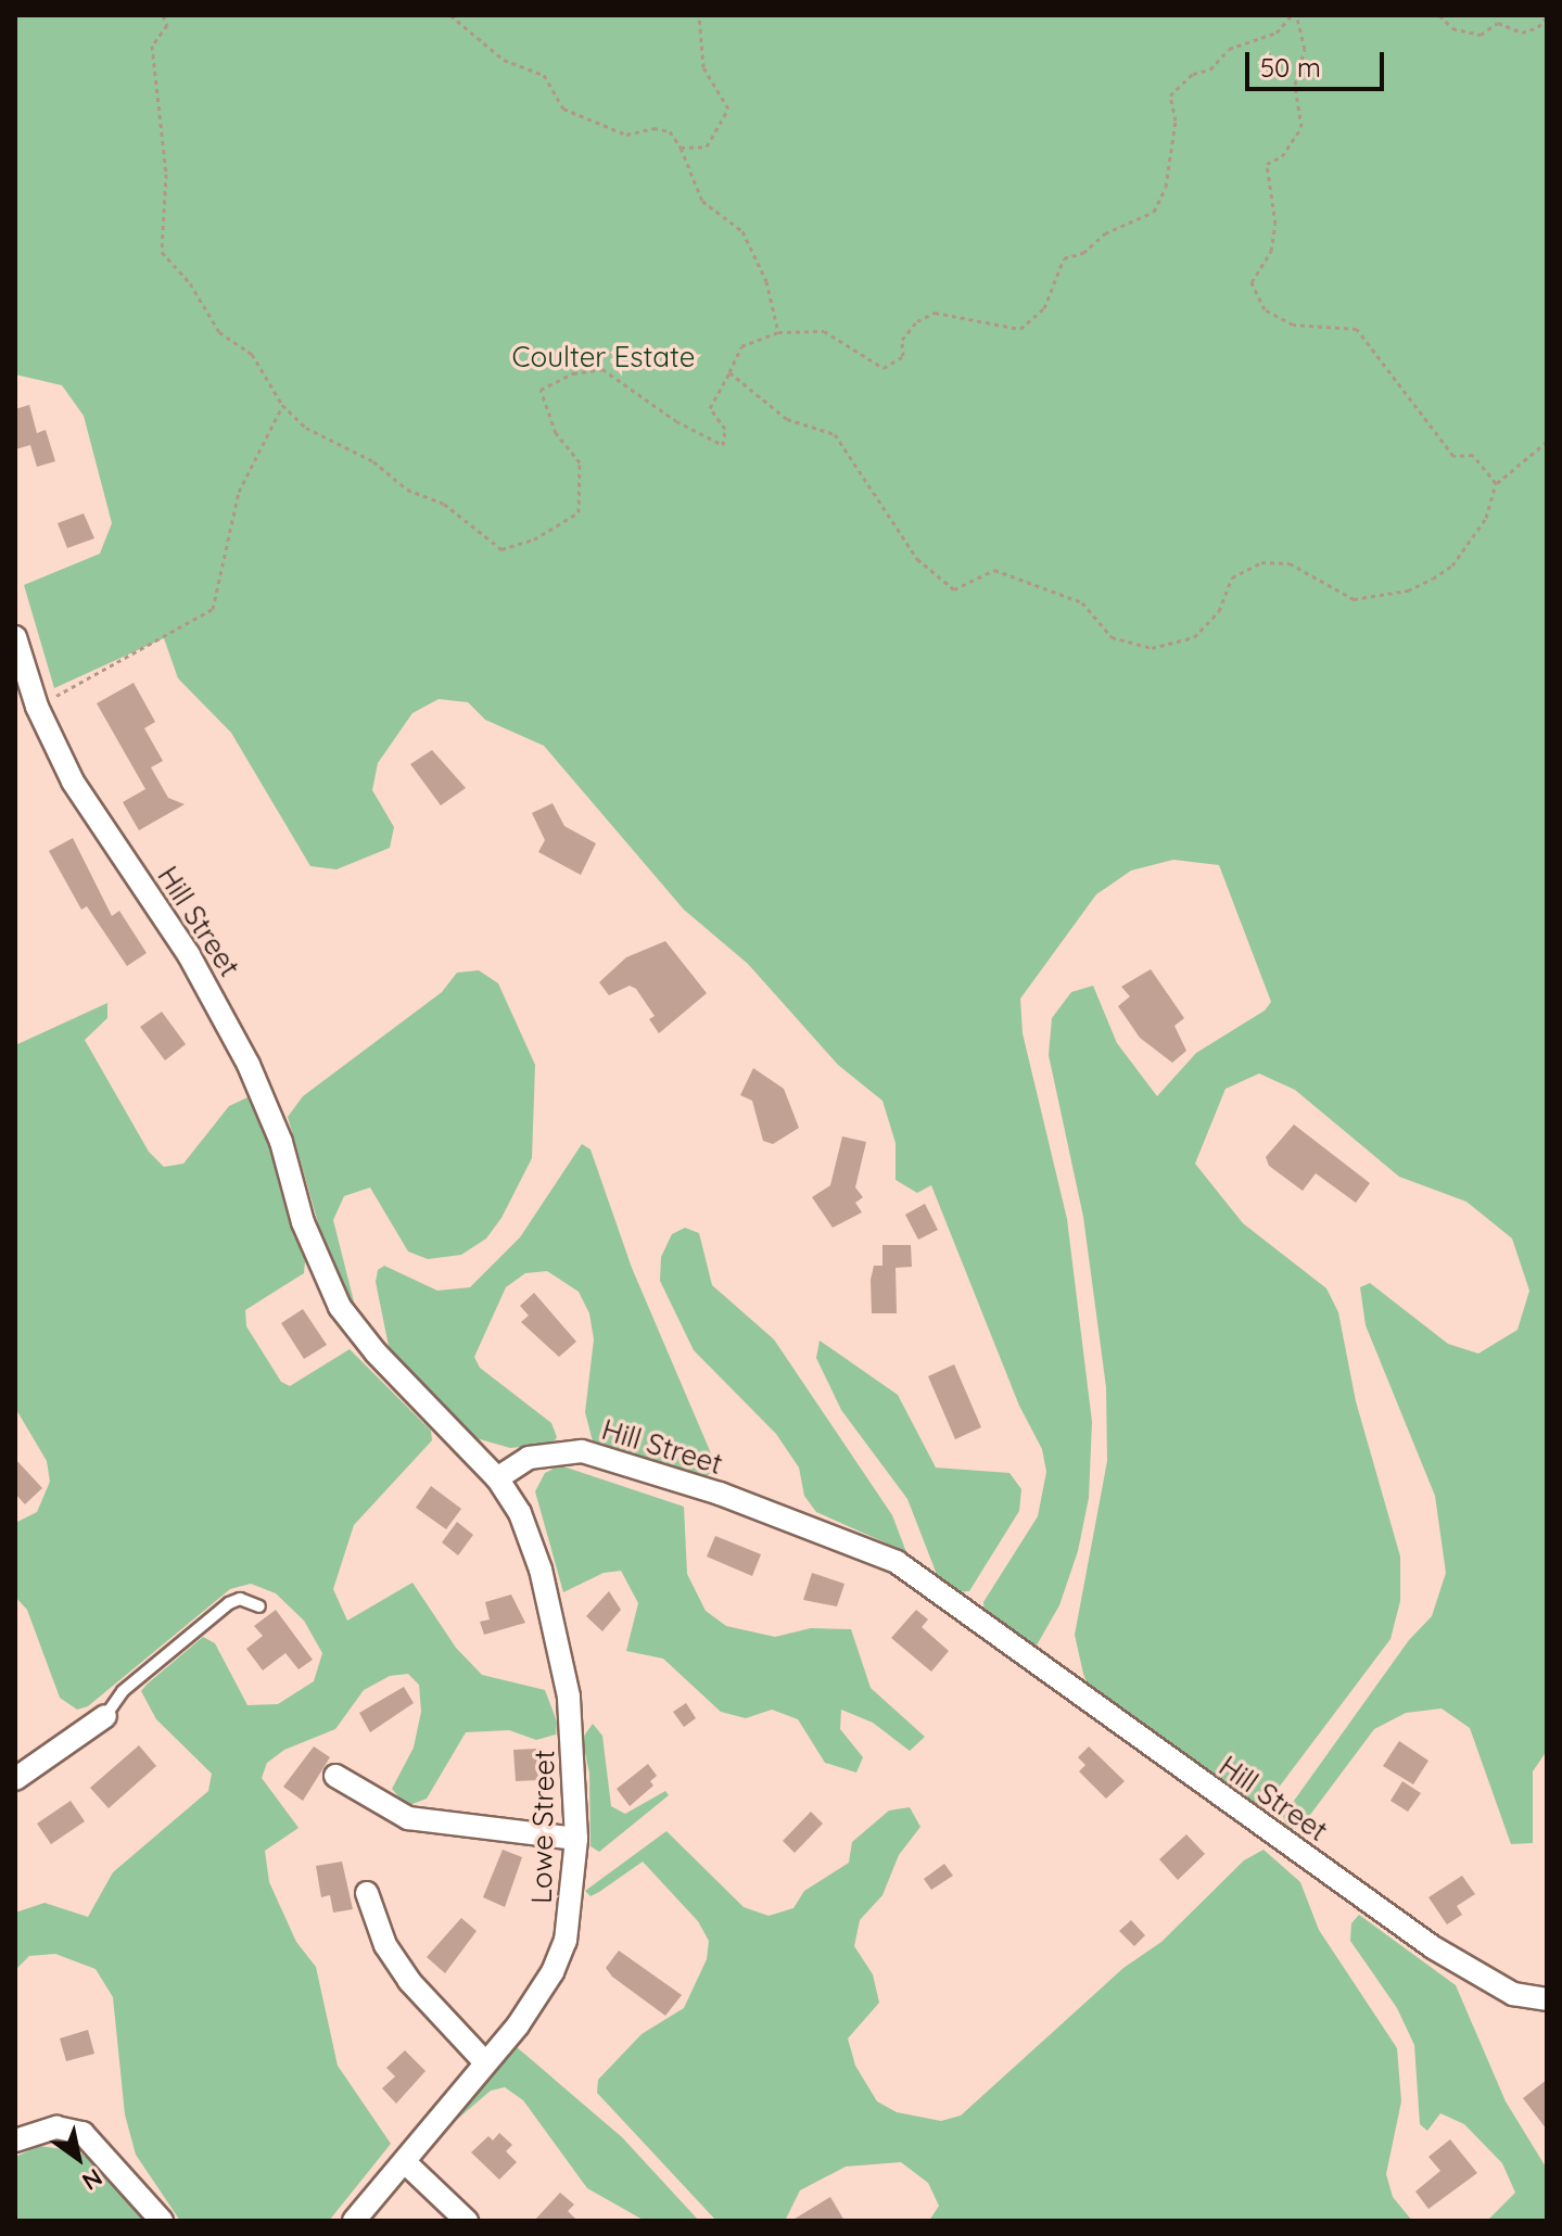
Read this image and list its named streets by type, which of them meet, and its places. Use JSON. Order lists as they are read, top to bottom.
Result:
{
  "streets": {
    "street": ["Hill Street", "Lowe Street"]
  },
  "crossings": [
    ["Hill Street", "Lowe Street"]
  ],
  "parks": ["Coulter Estate"],
  "scale_bar": "50 m",
  "north": "bottom right"
}
